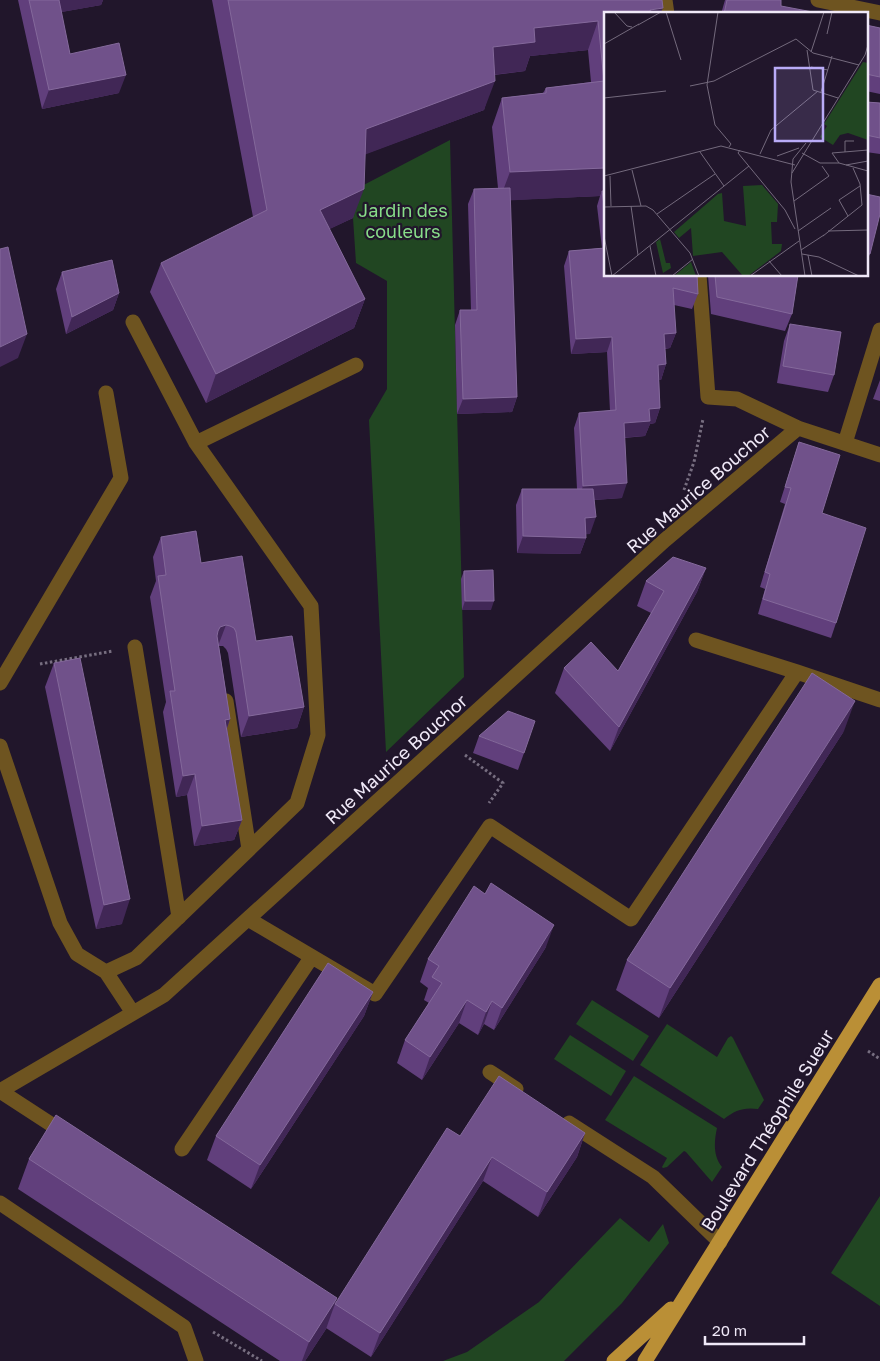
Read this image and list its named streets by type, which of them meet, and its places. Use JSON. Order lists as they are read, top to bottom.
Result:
{
  "streets": {
    "main road": ["Boulevard Théophile Sueur"],
    "street": ["Rue Maurice Bouchor"]
  },
  "parks": ["Jardin des couleurs"],
  "scale_bar": "20 m"
}
